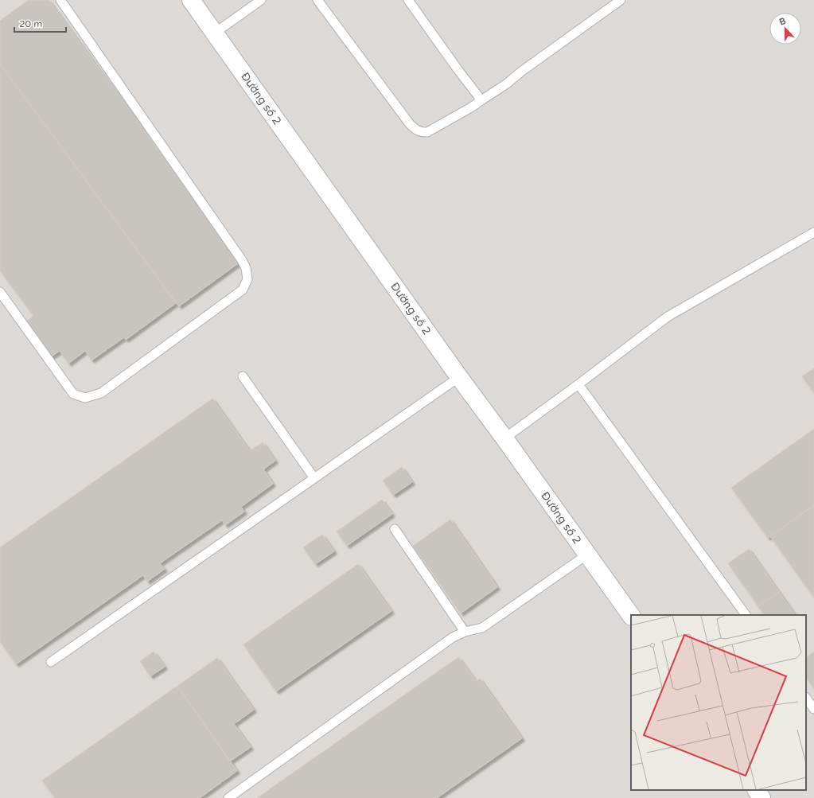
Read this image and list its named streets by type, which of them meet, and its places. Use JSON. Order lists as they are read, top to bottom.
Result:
{
  "streets": {
    "street": ["Đường số 2"]
  },
  "scale_bar": "20 m",
  "north": "top"
}
